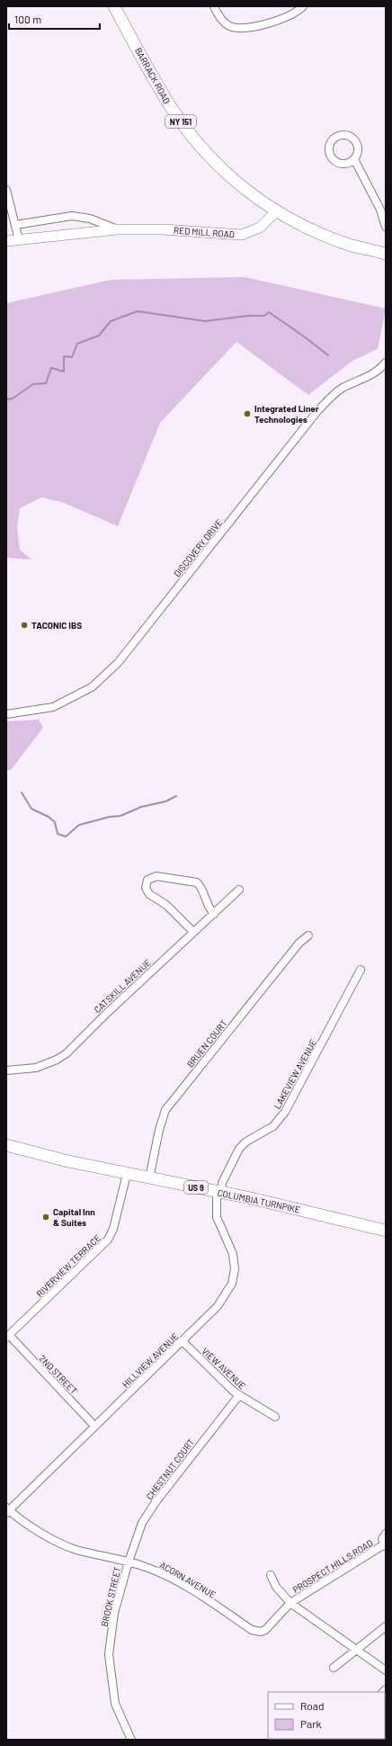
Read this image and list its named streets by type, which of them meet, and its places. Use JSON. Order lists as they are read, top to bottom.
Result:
{
  "streets": {
    "main road": [
      "BARRACK ROAD",
      "NY 151",
      "US 9",
      "COLUMBIA TURNPIKE"
    ],
    "street": [
      "RED MILL ROAD",
      "DISCOVERY DRIVE",
      "CATSKILL AVENUE",
      "BRUEN COURT",
      "LAKEVIEW AVENUE",
      "RIVERVIEW TERRACE",
      "HILLVIEW AVENUE",
      "VIEW AVENUE",
      "2ND STREET",
      "CHESTNUT COURT",
      "PROSPECT HILLS ROAD",
      "ACORN AVENUE",
      "BROOK STREET"
    ]
  },
  "crossings": [
    ["BARRACK ROAD", "NY 151"],
    ["BARRACK ROAD", "RED MILL ROAD"],
    ["NY 151", "RED MILL ROAD"],
    ["BRUEN COURT", "COLUMBIA TURNPIKE"],
    ["LAKEVIEW AVENUE", "COLUMBIA TURNPIKE"],
    ["LAKEVIEW AVENUE", "HILLVIEW AVENUE"],
    ["COLUMBIA TURNPIKE", "RIVERVIEW TERRACE"],
    ["COLUMBIA TURNPIKE", "HILLVIEW AVENUE"],
    ["RIVERVIEW TERRACE", "2ND STREET"],
    ["HILLVIEW AVENUE", "VIEW AVENUE"],
    ["HILLVIEW AVENUE", "2ND STREET"],
    ["HILLVIEW AVENUE", "ACORN AVENUE"],
    ["VIEW AVENUE", "CHESTNUT COURT"],
    ["CHESTNUT COURT", "ACORN AVENUE"],
    ["CHESTNUT COURT", "BROOK STREET"],
    ["PROSPECT HILLS ROAD", "ACORN AVENUE"],
    ["ACORN AVENUE", "BROOK STREET"]
  ],
  "places": ["Integrated Liner Technologies", "TACONIC IBS", "Capital Inn & Suites"],
  "legend": ["Road", "Park"],
  "scale_bar": "100 m"
}
